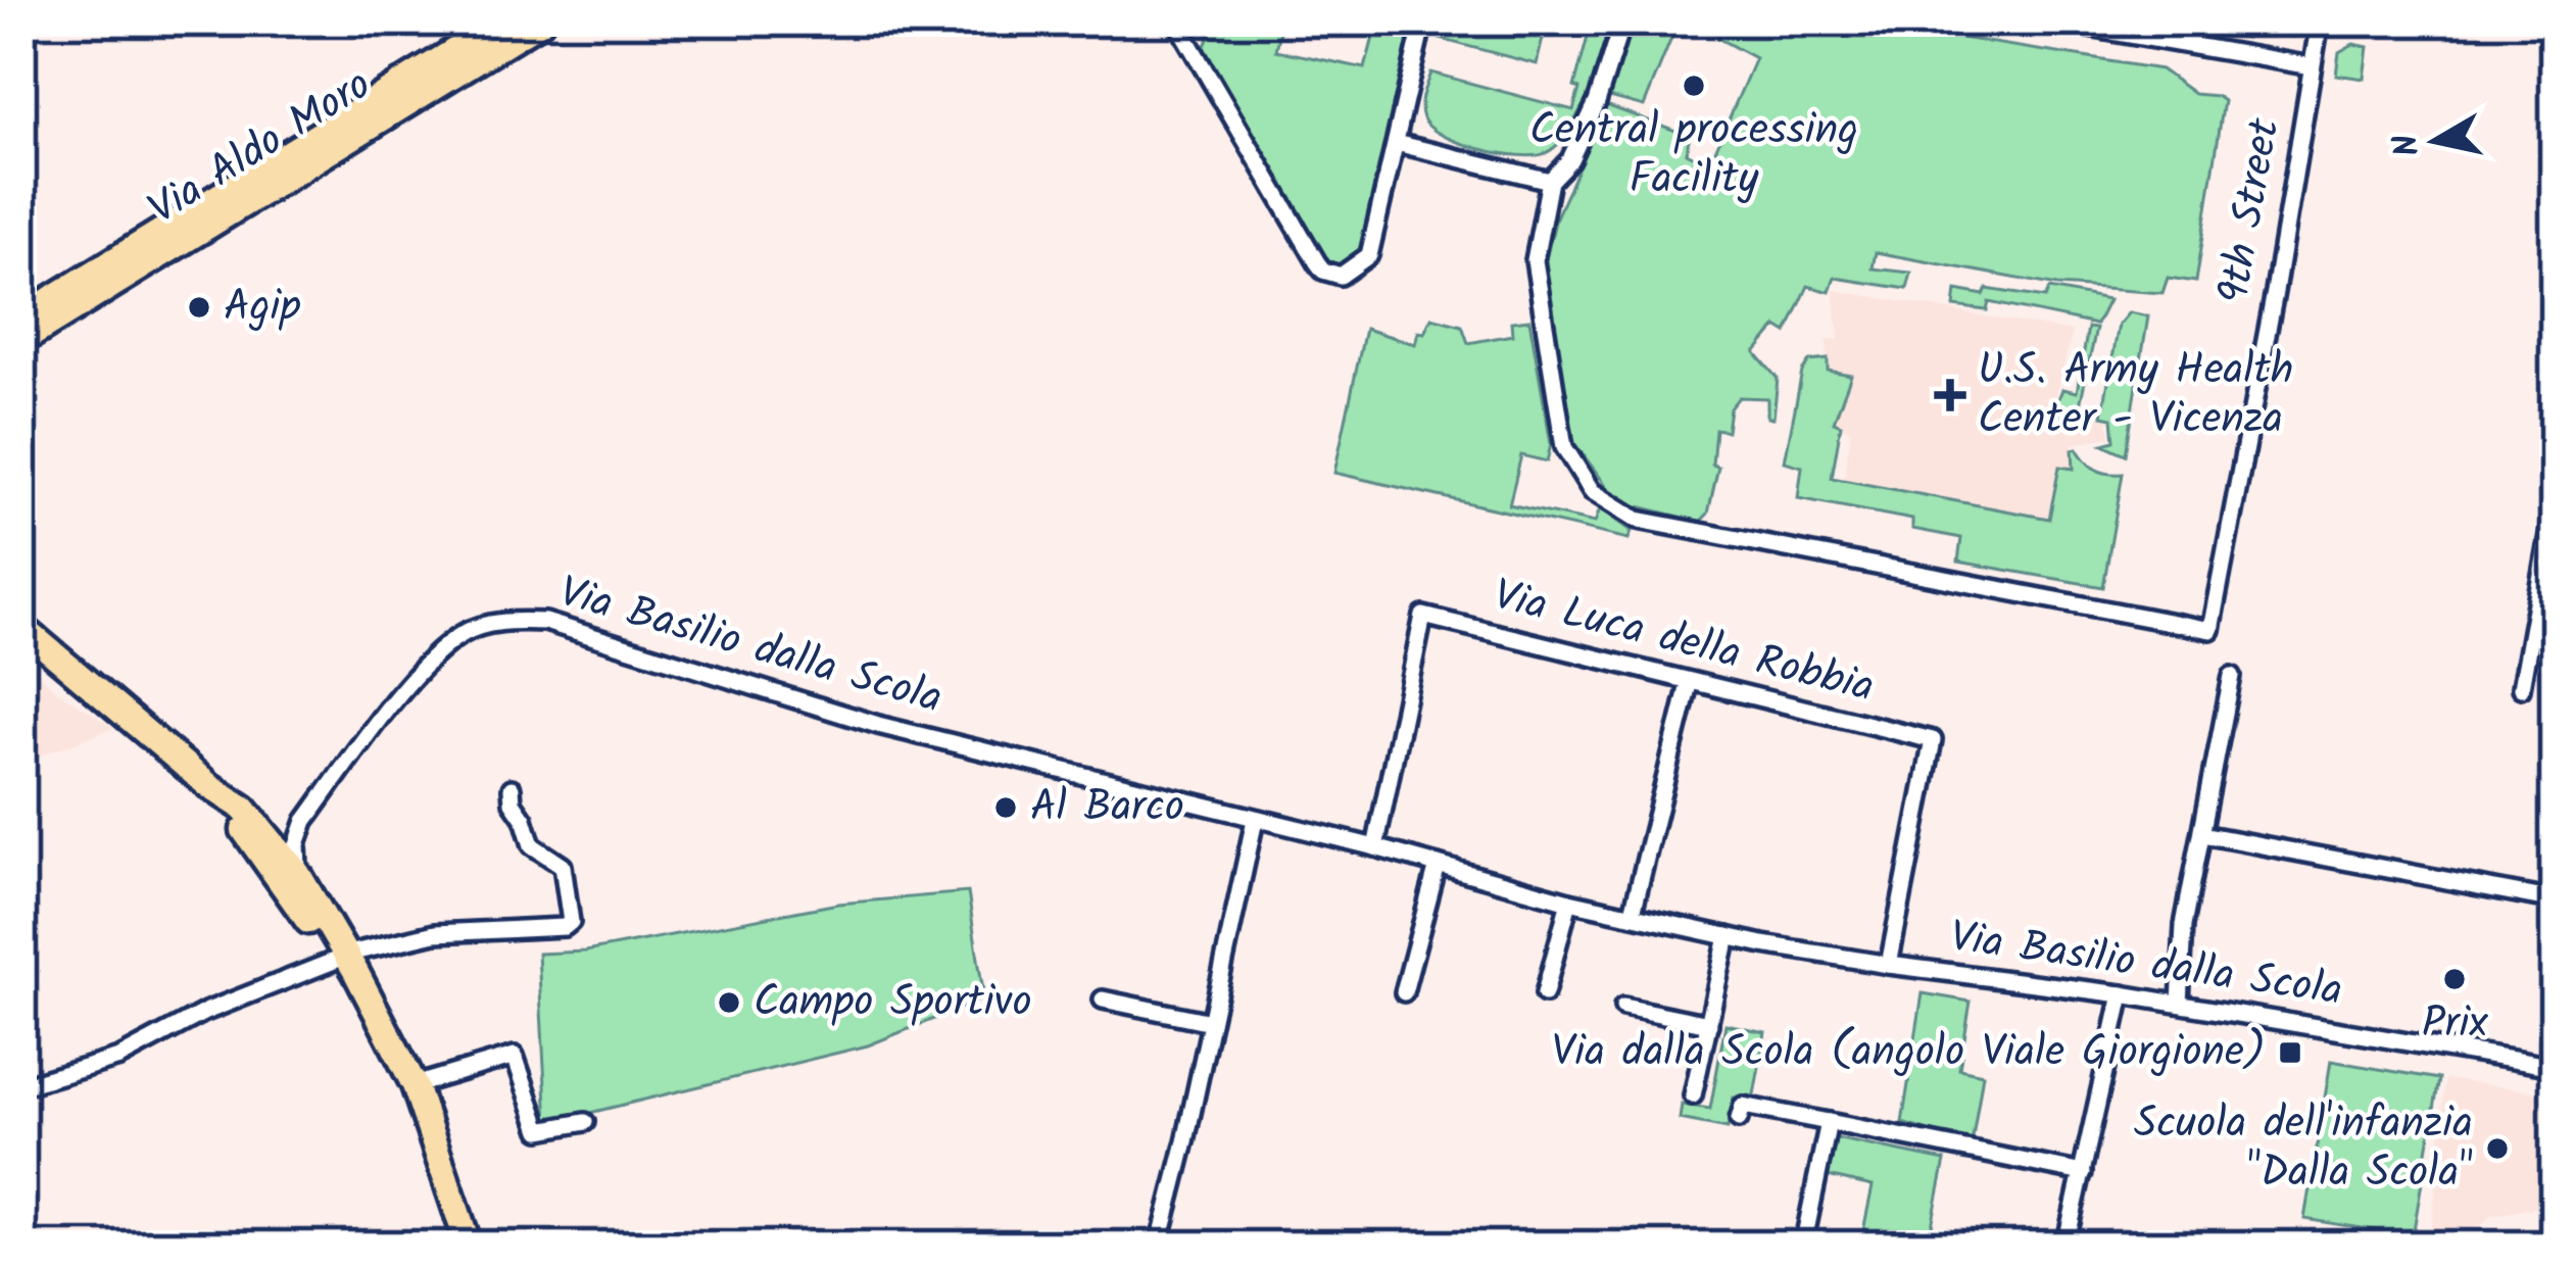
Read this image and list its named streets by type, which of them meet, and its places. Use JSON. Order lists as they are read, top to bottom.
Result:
{
  "streets": {
    "main road": ["Via Aldo Moro"],
    "street": ["9th Street", "Via Luca della Robbia", "Via Basilio dalla Scola"]
  },
  "crossings": [
    ["Via Luca della Robbia", "Via Basilio dalla Scola"]
  ],
  "places": {
    "other": [
      "Central processing Facility",
      "Agip",
      "Al Barco",
      "Prix",
      "Campo Sportivo",
      "Scuola dell'infanzia \"Dalla Scola\""
    ],
    "health": ["U.S. Army Health Center - Vicenza"],
    "transit": ["Via dalla Scola (angolo Viale Giorgione)"]
  },
  "north": "left"
}
